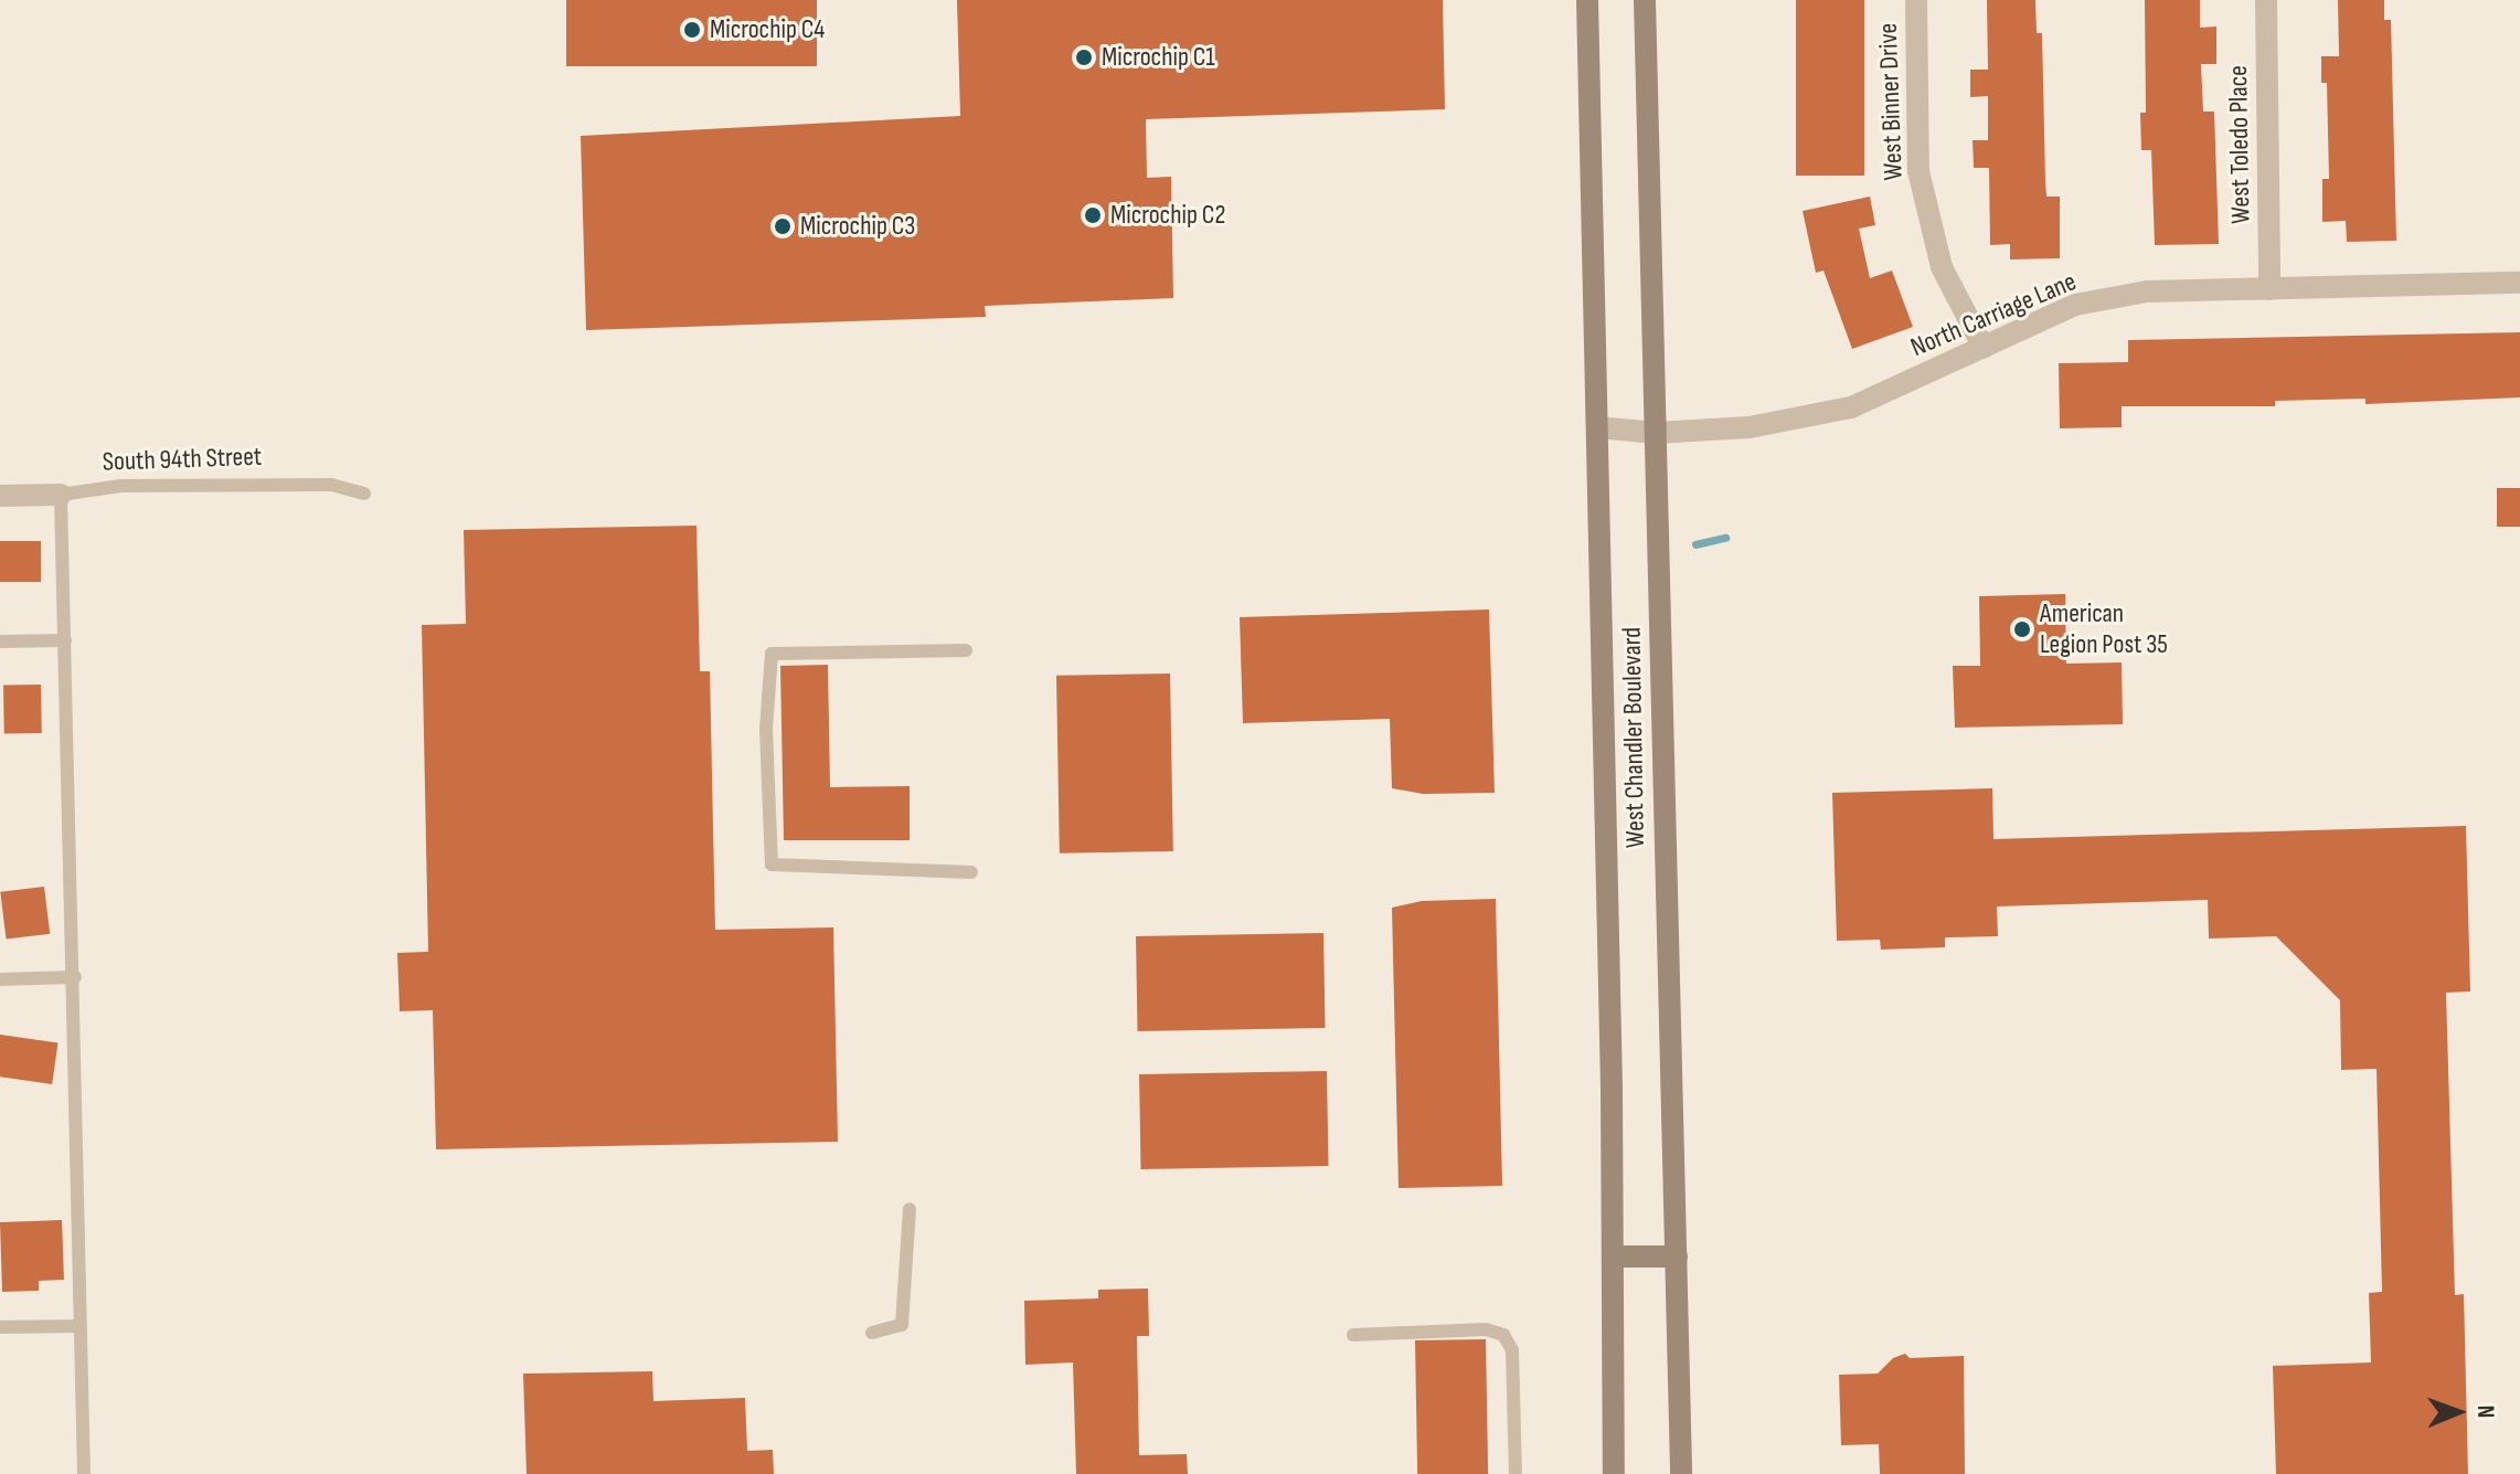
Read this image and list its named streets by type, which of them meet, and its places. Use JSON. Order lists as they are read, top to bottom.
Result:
{
  "streets": {
    "main road": ["West Chandler Boulevard"],
    "street": [
      "West Binner Drive",
      "West Toledo Place",
      "North Carriage Lane",
      "South 94th Street"
    ]
  },
  "crossings": [
    ["West Binner Drive", "North Carriage Lane"],
    ["West Toledo Place", "North Carriage Lane"],
    ["North Carriage Lane", "West Chandler Boulevard"]
  ],
  "places": [
    "Microchip C4",
    "Microchip C1",
    "Microchip C2",
    "Microchip C3",
    "American Legion Post 35"
  ],
  "north": "right"
}
